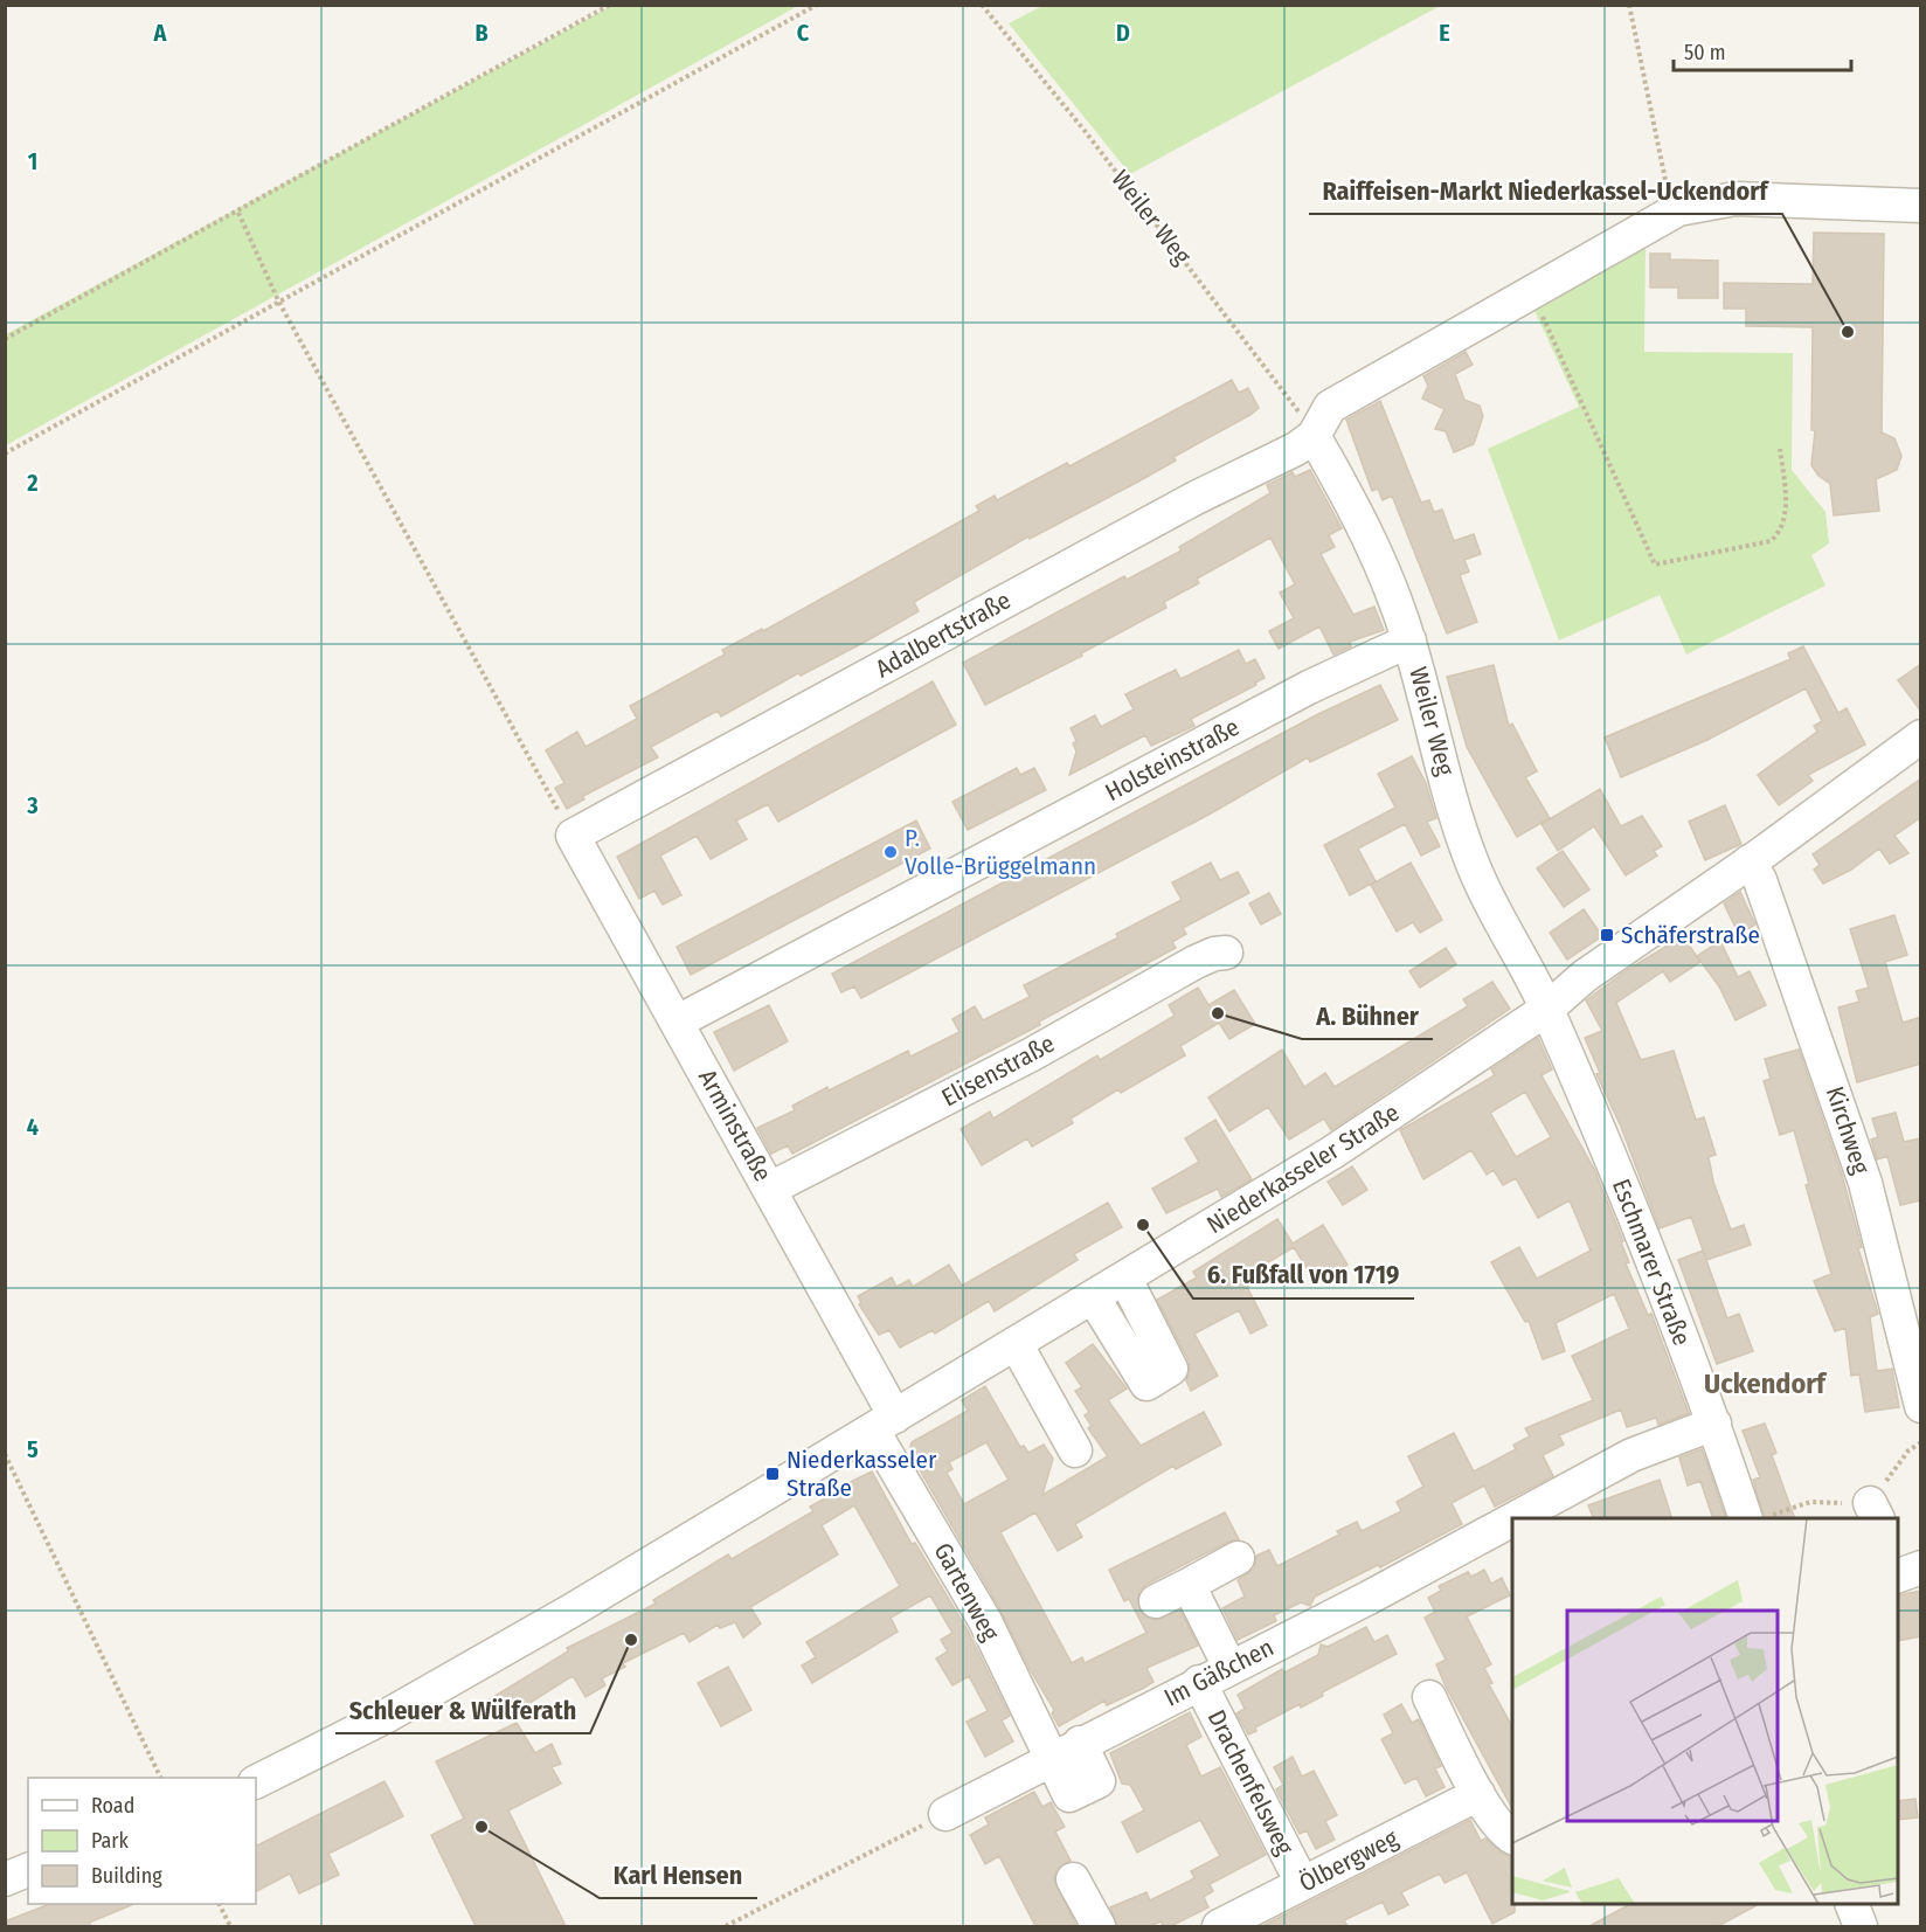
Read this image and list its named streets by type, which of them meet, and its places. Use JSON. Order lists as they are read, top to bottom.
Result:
{
  "streets": {
    "street": [
      "Weiler Weg",
      "Adalbertstraße",
      "Holsteinstraße",
      "Elisenstraße",
      "Arminstraße",
      "Kirchweg",
      "Niederkasseler Straße",
      "Eschmarer Straße",
      "Gartenweg",
      "Im Gäßchen",
      "Drachenfelsweg",
      "Ölbergweg"
    ]
  },
  "crossings": [
    ["Weiler Weg", "Adalbertstraße"],
    ["Weiler Weg", "Holsteinstraße"],
    ["Weiler Weg", "Niederkasseler Straße"],
    ["Weiler Weg", "Eschmarer Straße"],
    ["Adalbertstraße", "Arminstraße"],
    ["Holsteinstraße", "Arminstraße"],
    ["Elisenstraße", "Arminstraße"],
    ["Arminstraße", "Niederkasseler Straße"],
    ["Arminstraße", "Gartenweg"],
    ["Niederkasseler Straße", "Eschmarer Straße"],
    ["Niederkasseler Straße", "Gartenweg"],
    ["Eschmarer Straße", "Im Gäßchen"],
    ["Gartenweg", "Im Gäßchen"],
    ["Im Gäßchen", "Drachenfelsweg"],
    ["Drachenfelsweg", "Ölbergweg"]
  ],
  "districts": ["Uckendorf"],
  "places": {
    "other": [
      "Raiffeisen-Markt Niederkassel-Uckendorf",
      "P. Volle-Brüggelmann",
      "A. Bühner",
      "6. Fußfall von 1719",
      "Schleuer & Wülferath",
      "Karl Hensen"
    ],
    "transit": ["Schäferstraße", "Niederkasseler Straße"]
  },
  "legend": ["Road", "Park", "Building"],
  "scale_bar": "50 m",
  "grid": {
    "columns": [
      "A",
      "B",
      "C",
      "D",
      "E"
    ],
    "rows": [
      "1",
      "2",
      "3",
      "4",
      "5"
    ]
  }
}
